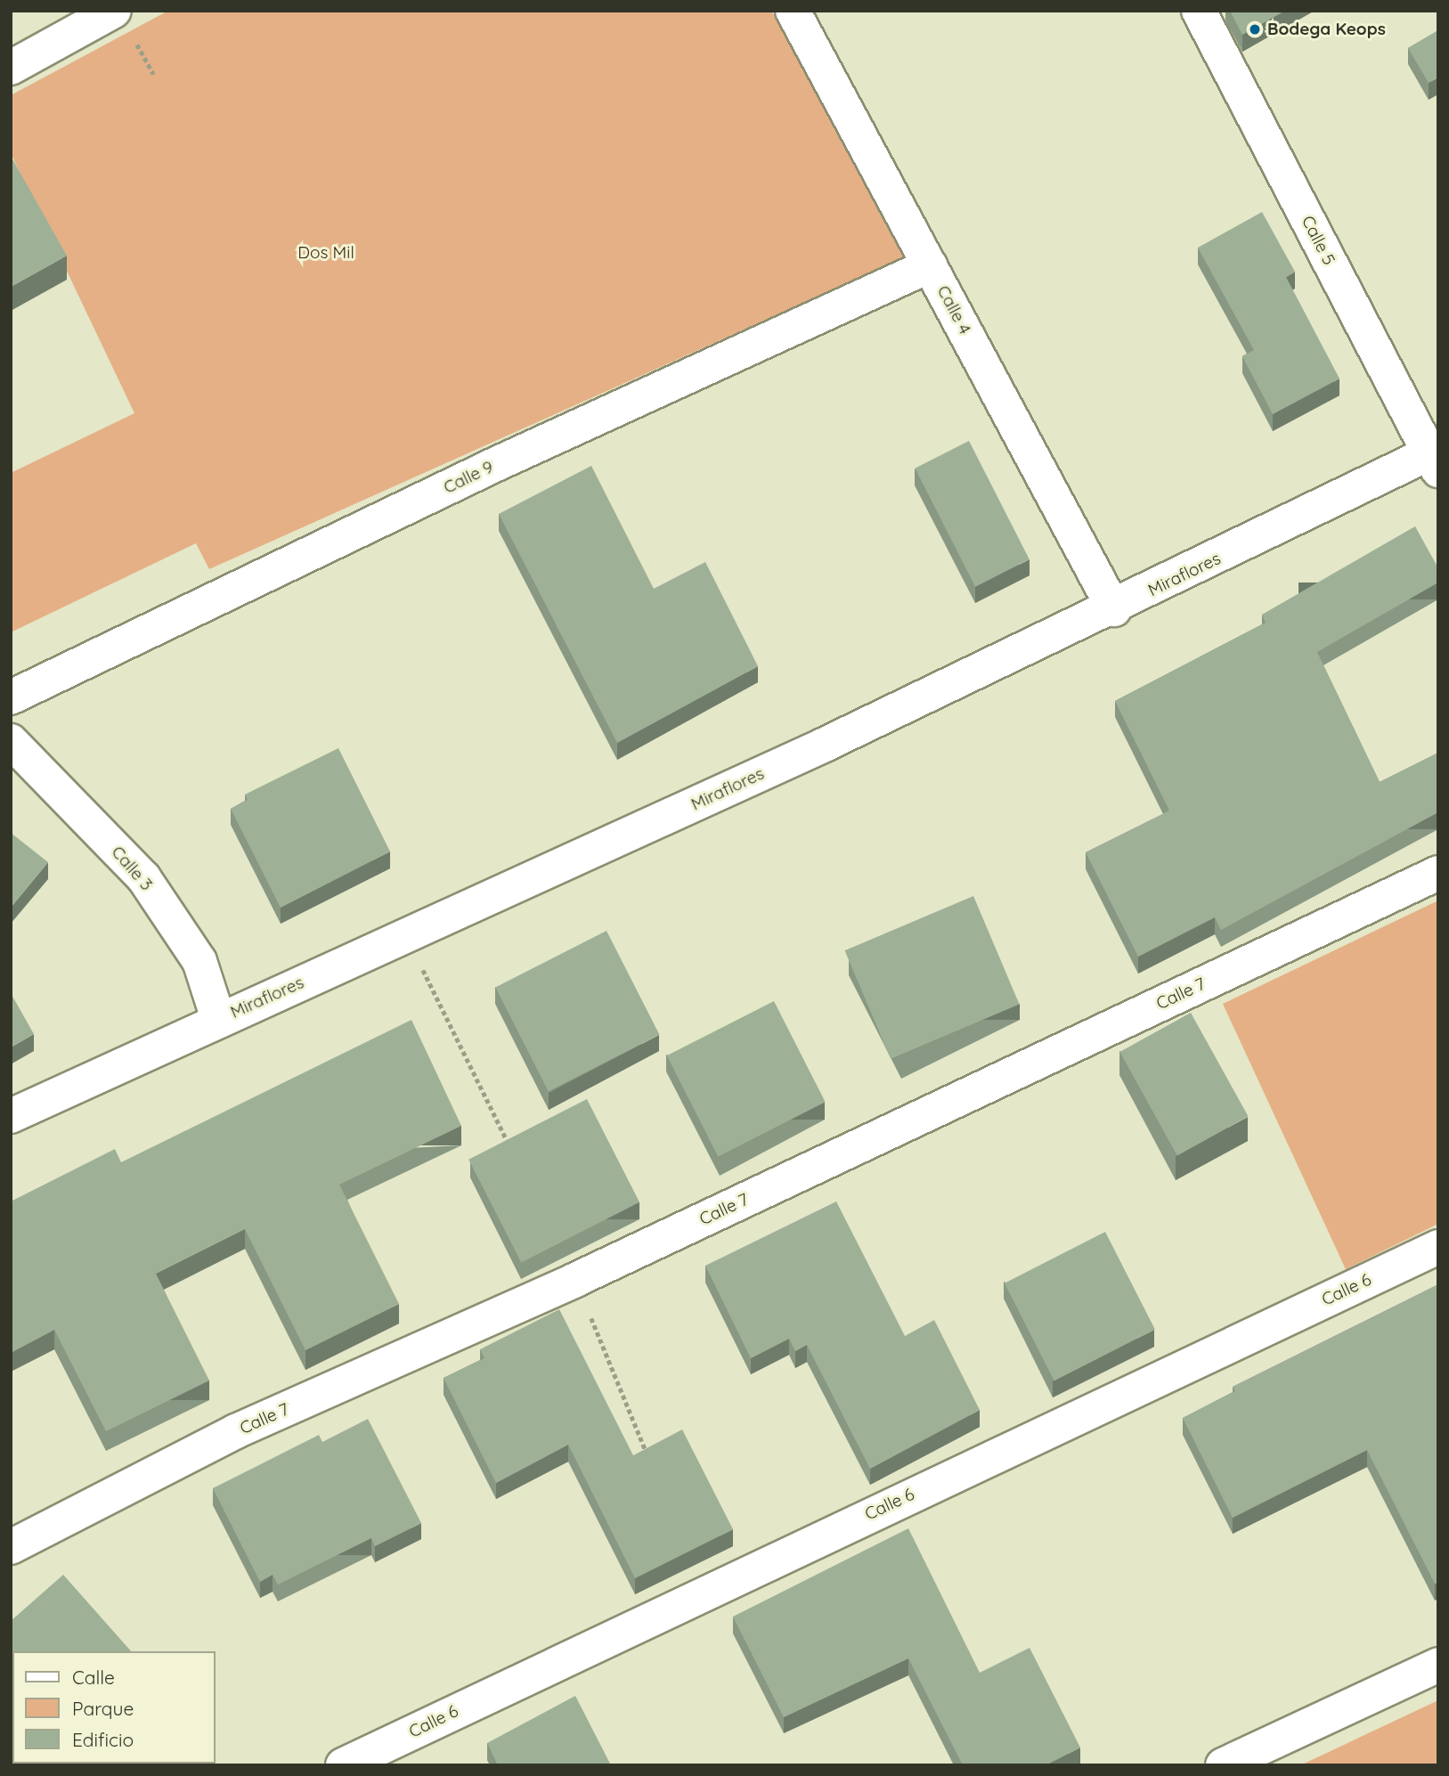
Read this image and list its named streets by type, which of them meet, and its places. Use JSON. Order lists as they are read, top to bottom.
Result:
{
  "streets": {
    "street": [
      "Calle 5",
      "Calle 4",
      "Calle 9",
      "Miraflores",
      "Calle 3",
      "Calle 7",
      "Calle 6"
    ]
  },
  "crossings": [
    ["Calle 5", "Miraflores"],
    ["Calle 4", "Calle 9"],
    ["Calle 4", "Miraflores"],
    ["Miraflores", "Calle 3"]
  ],
  "parks": ["Dos Mil"],
  "places": ["Bodega Keops"],
  "legend": ["Calle", "Parque", "Edificio"]
}
